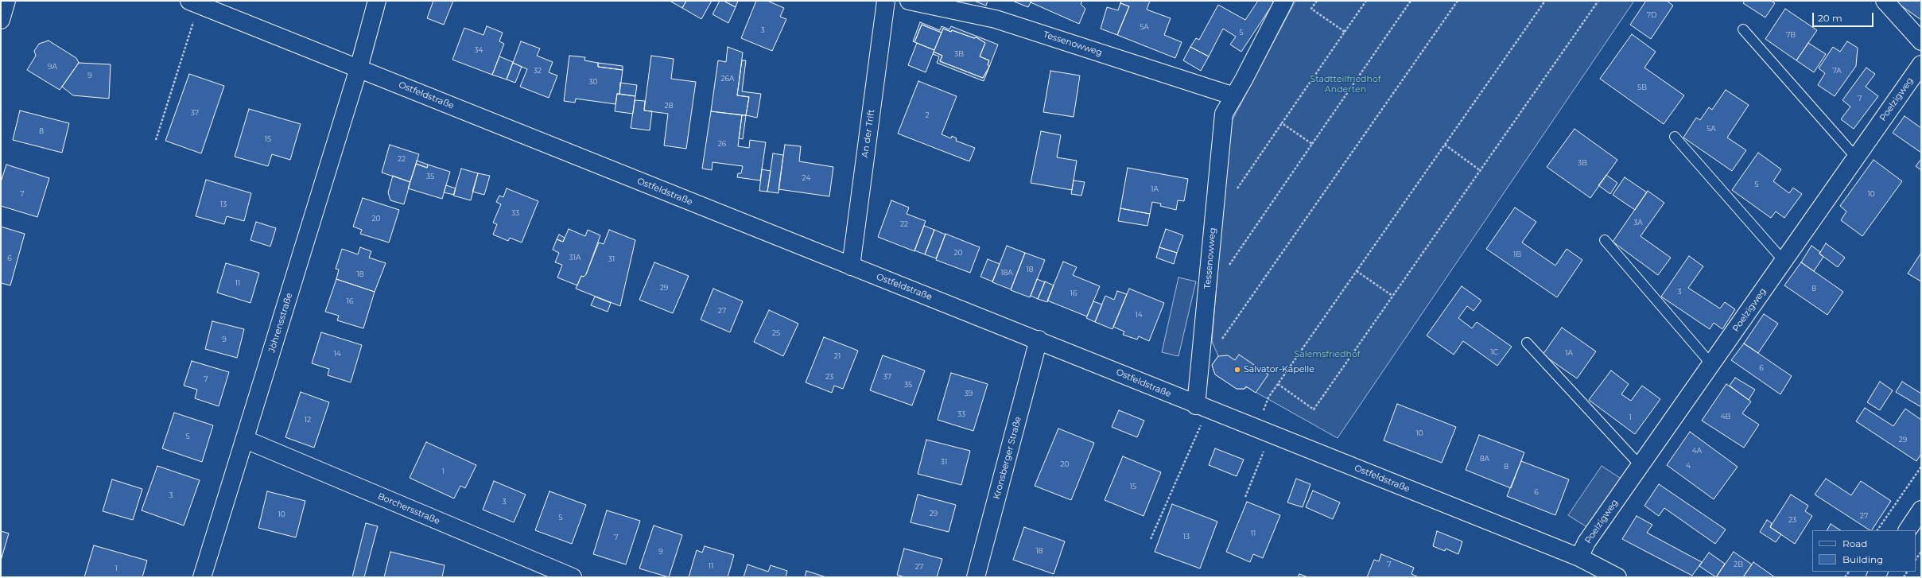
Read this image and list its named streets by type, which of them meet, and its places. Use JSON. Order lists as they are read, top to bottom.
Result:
{
  "streets": {
    "street": [
      "Tessenowweg",
      "Ostfeldstraße",
      "Poelzigweg",
      "An der Trift",
      "Jöhrensstraße",
      "Kronsberger Straße",
      "Borchersstraße"
    ]
  },
  "crossings": [
    ["Tessenowweg", "Ostfeldstraße"],
    ["Ostfeldstraße", "Poelzigweg"],
    ["Ostfeldstraße", "An der Trift"],
    ["Ostfeldstraße", "Jöhrensstraße"],
    ["Ostfeldstraße", "Kronsberger Straße"],
    ["Jöhrensstraße", "Borchersstraße"]
  ],
  "parks": ["Stadtteilfriedhof Anderten", "Salemsfriedhof"],
  "places": ["Salvator-Kapelle"],
  "house_numbers": [
    "7D",
    "5A",
    "3",
    "5",
    "7B",
    "34",
    "3B",
    "9A",
    "32",
    "7A",
    "9",
    "26A",
    "30",
    "5B",
    "7",
    "28",
    "37",
    "2",
    "5A",
    "8",
    "15",
    "26",
    "22",
    "3B",
    "35",
    "24",
    "5",
    "1A",
    "7",
    "10",
    "13",
    "33",
    "20",
    "3A",
    "22",
    "20",
    "1B",
    "31A",
    "6",
    "31",
    "18",
    "18A",
    "18",
    "11",
    "29",
    "8",
    "3",
    "16",
    "16",
    "27",
    "14",
    "25",
    "9",
    "1C",
    "1A",
    "14",
    "21",
    "6",
    "23",
    "37",
    "7",
    "35",
    "39",
    "33",
    "4B",
    "1",
    "12",
    "10",
    "5",
    "29",
    "4A",
    "8A",
    "31",
    "20",
    "4",
    "8",
    "1",
    "15",
    "6",
    "3",
    "3",
    "29",
    "10",
    "27",
    "5",
    "23",
    "11",
    "13",
    "7",
    "18",
    "9",
    "7",
    "2B",
    "11",
    "27",
    "1"
  ],
  "legend": ["Road", "Building"],
  "scale_bar": "20 m"
}
